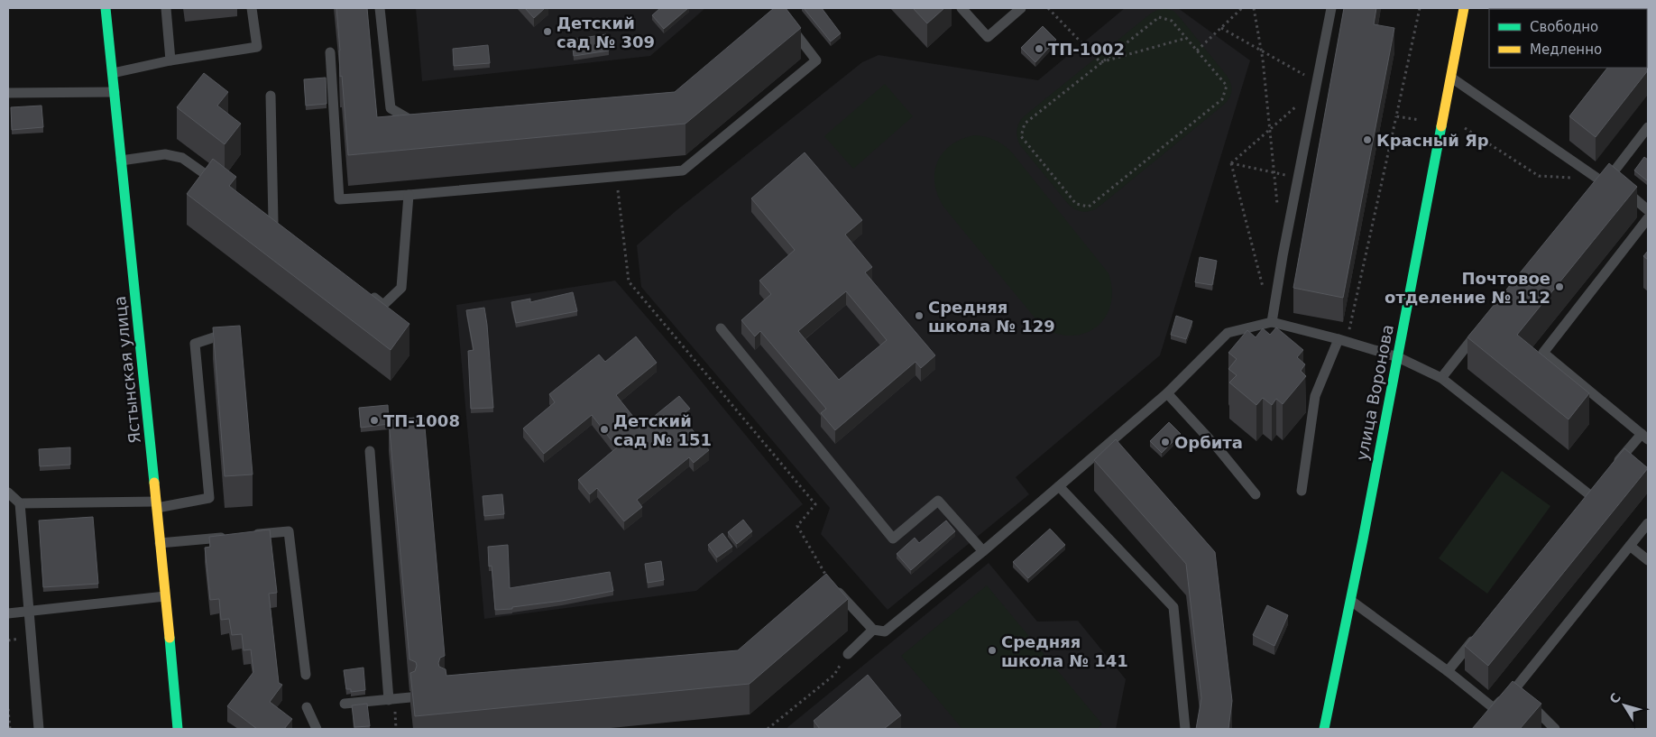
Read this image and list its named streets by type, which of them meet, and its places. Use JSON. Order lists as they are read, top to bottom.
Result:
{
  "streets": {
    "main road": ["Ястынская улица", "улица Воронова"]
  },
  "places": [
    "Детский сад № 309",
    "ТП-1002",
    "Красный Яр",
    "Почтовое отделение № 112",
    "Средняя школа № 129",
    "ТП-1008",
    "Детский сад № 151",
    "Орбита",
    "Средняя школа № 141"
  ],
  "legend": ["Свободно", "Медленно"],
  "north": "top left"
}
